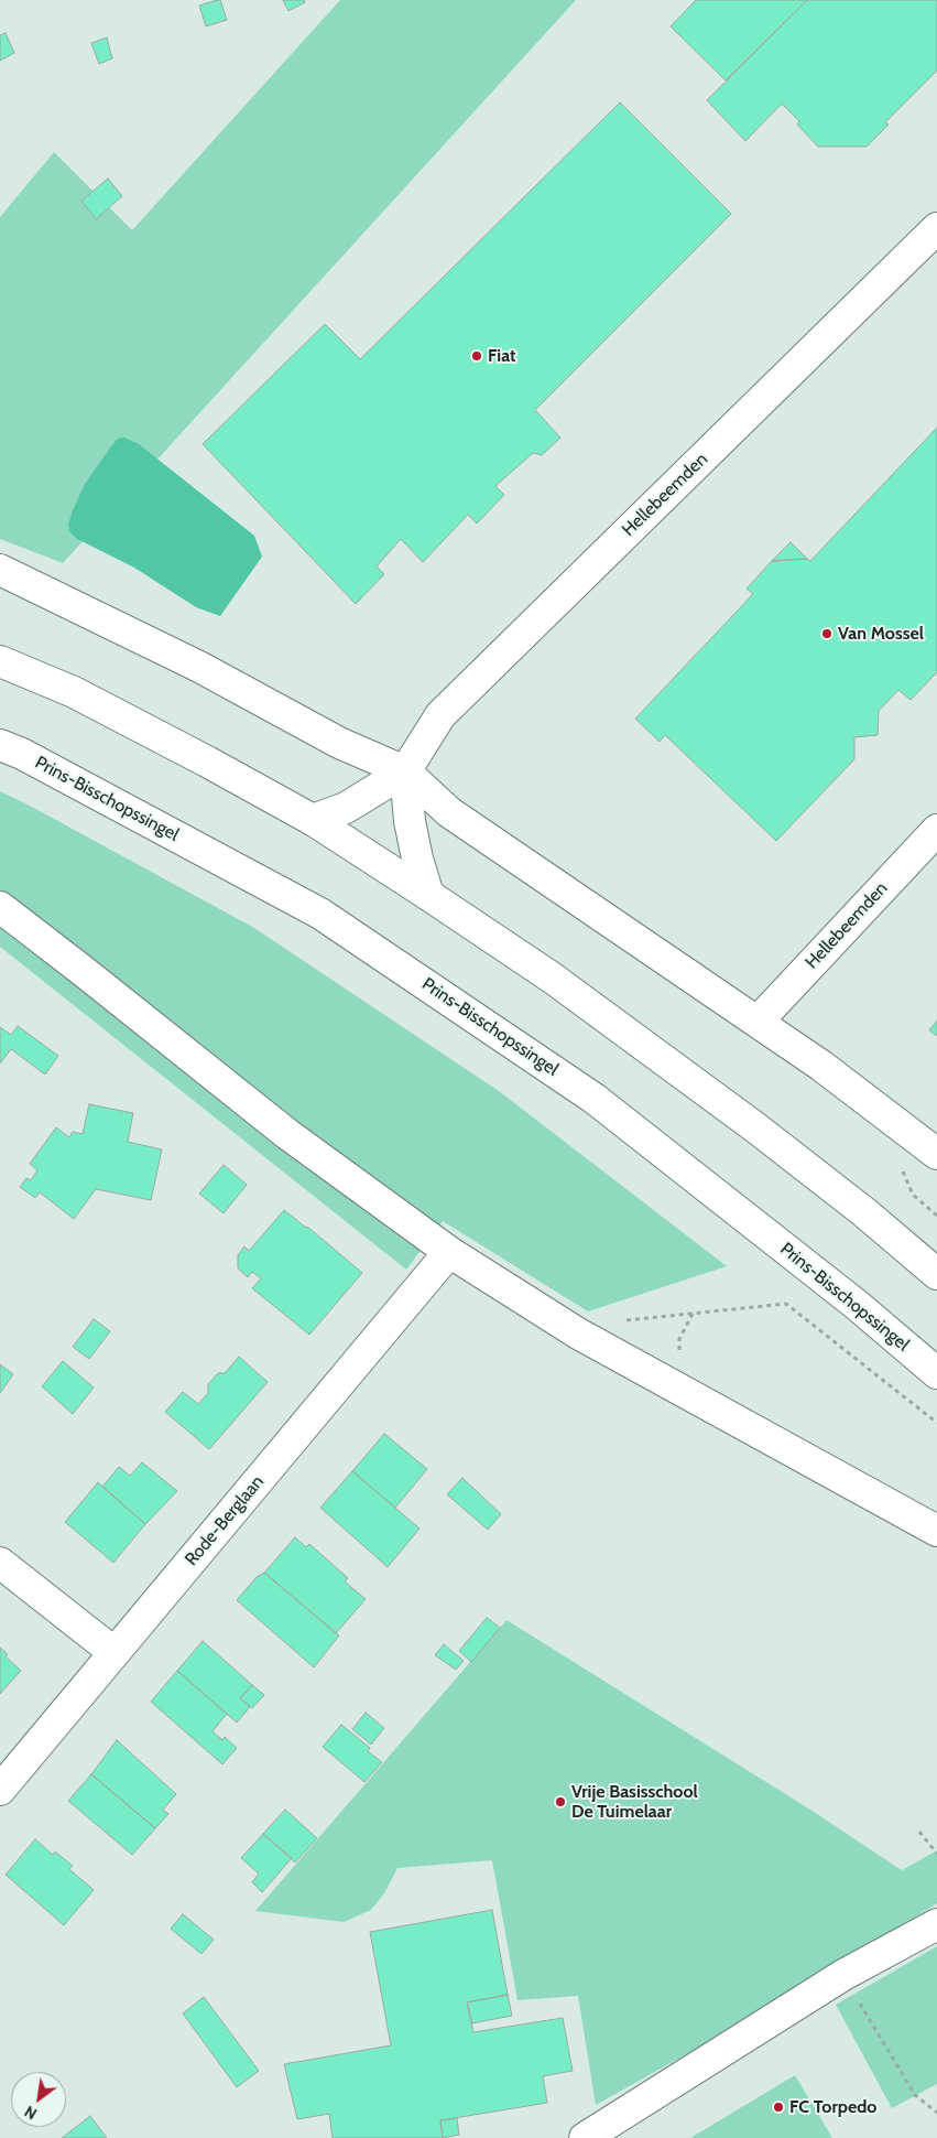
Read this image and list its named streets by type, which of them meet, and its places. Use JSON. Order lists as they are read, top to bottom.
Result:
{
  "streets": {
    "main road": ["Hellebeemden", "Prins-Bisschopssingel", "Rode-Berglaan"]
  },
  "places": [
    "Fiat",
    "Van Mossel",
    "Vrije Basisschool De Tuimelaar",
    "FC Torpedo"
  ],
  "north": "bottom left"
}
